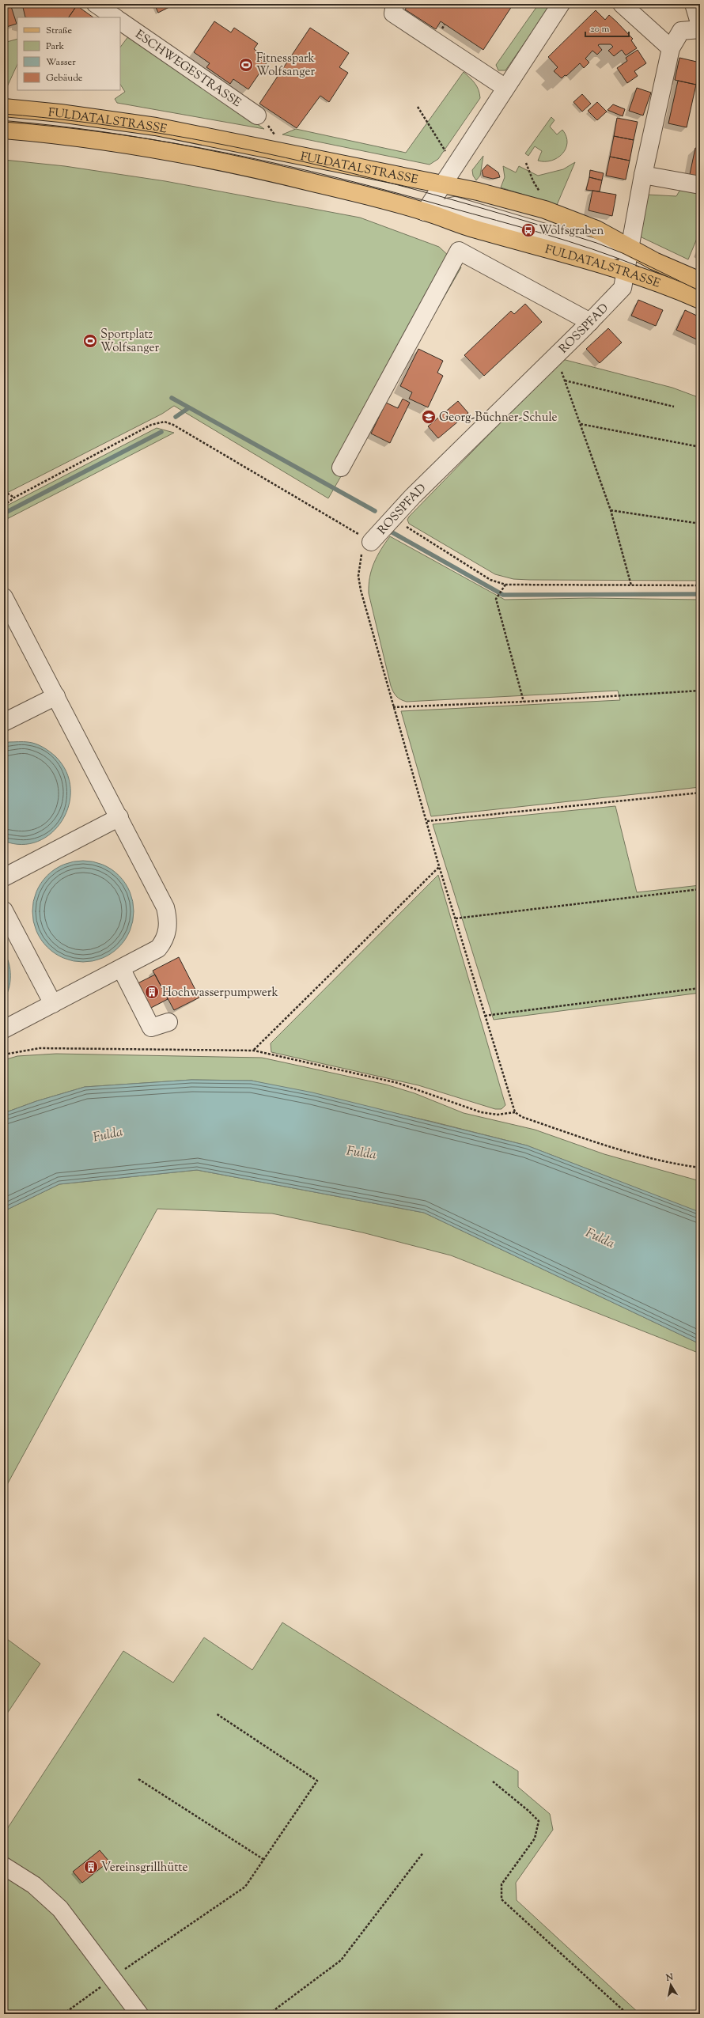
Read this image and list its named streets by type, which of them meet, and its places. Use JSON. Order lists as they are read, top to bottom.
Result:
{
  "streets": {
    "main road": ["FULDATALSTRASSE"],
    "street": ["ESCHWEGESTRASSE", "ROSSPFAD"]
  },
  "crossings": [
    ["FULDATALSTRASSE", "ROSSPFAD"]
  ],
  "water": ["Fulda"],
  "places": {
    "sports": ["Fitnesspark Wolfsanger", "Sportplatz Wolfsanger"],
    "bus stop": ["Wolfsgraben"],
    "school or university": ["Georg-Büchner-Schule"],
    "building": ["Hochwasserpumpwerk", "Vereinsgrillhütte"]
  },
  "legend": [
    "Straße",
    "Park",
    "Wasser",
    "Gebäude"
  ],
  "scale_bar": "20 m",
  "north": "top"
}
